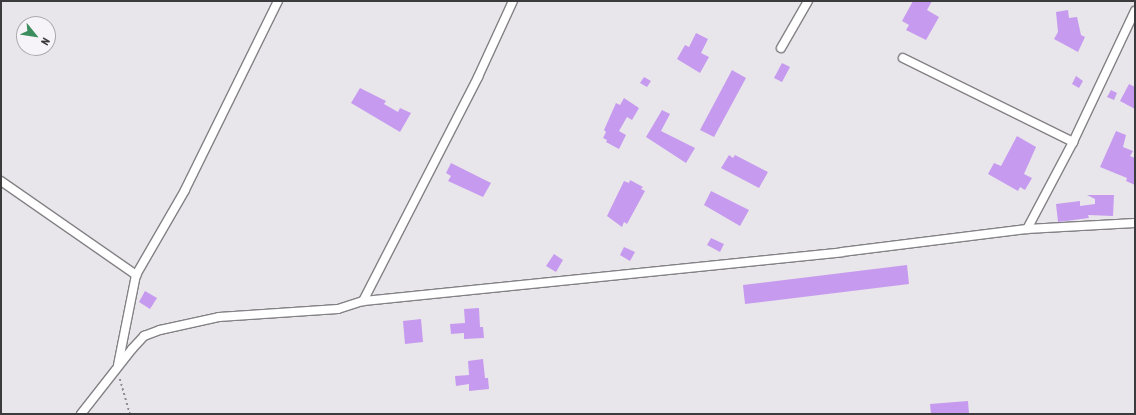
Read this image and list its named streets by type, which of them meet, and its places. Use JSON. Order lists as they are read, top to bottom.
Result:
{
  "north": "bottom right"
}
